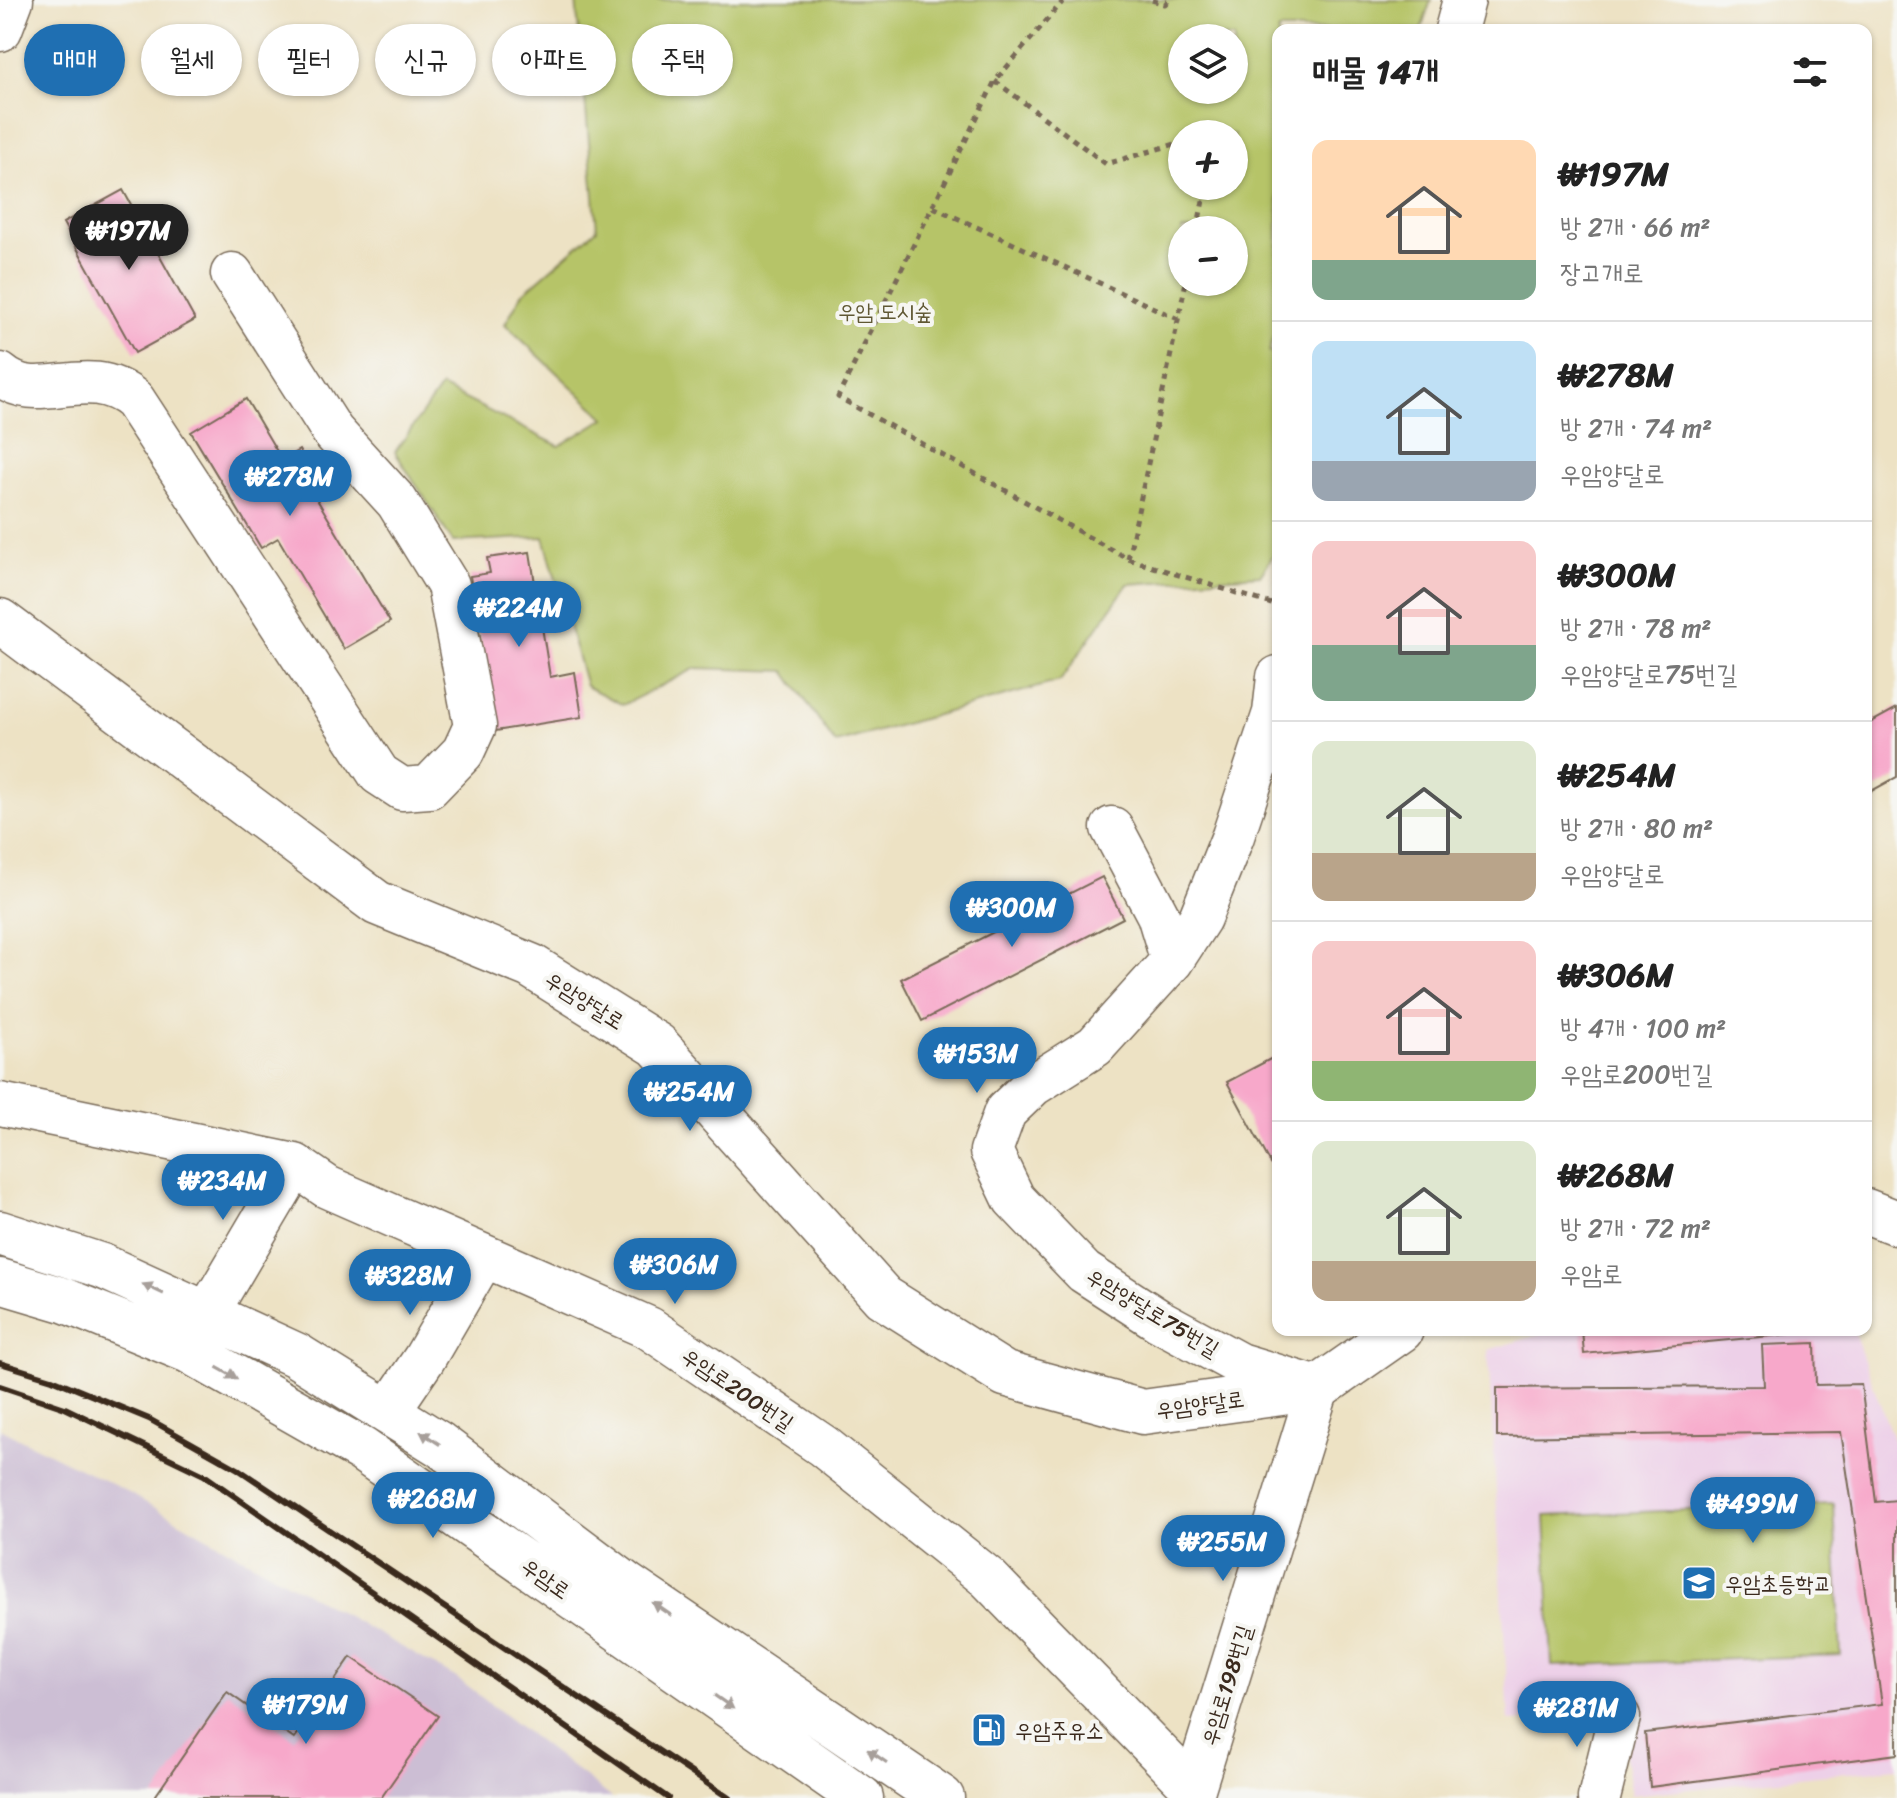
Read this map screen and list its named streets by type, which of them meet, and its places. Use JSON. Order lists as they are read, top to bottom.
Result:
{
  "streets": {
    "main road": ["우암양달로", "우암로"],
    "street": ["우암양달로75번길", "우암로200번길", "우암로198번길"]
  },
  "crossings": [
    ["우암양달로", "우암양달로75번길"],
    ["우암양달로", "우암로198번길"],
    ["우암양달로75번길", "우암로198번길"],
    ["우암로200번길", "우암로198번길"]
  ],
  "parks": ["우암 도시숲"],
  "places": {
    "school or university": ["우암초등학교"],
    "fuel station": ["우암주유소"]
  },
  "page": {
    "map_buttons": ["+", "−"],
    "chip": [
      "매매",
      "월세",
      "필터",
      "신규",
      "아파트",
      "주택"
    ],
    "heading": "매물 14개",
    "list": [
      {
        "name": "₩197M",
        "note": "방 2개 · 66 m² · 장고개로"
      },
      {
        "name": "₩278M",
        "note": "방 2개 · 74 m² · 우암양달로"
      },
      {
        "name": "₩300M",
        "note": "방 2개 · 78 m² · 우암양달로75번길"
      },
      {
        "name": "₩254M",
        "note": "방 2개 · 80 m² · 우암양달로"
      },
      {
        "name": "₩306M",
        "note": "방 4개 · 100 m² · 우암로200번길"
      },
      {
        "name": "₩268M",
        "note": "방 2개 · 72 m² · 우암로"
      }
    ],
    "price": [
      "₩197M",
      "₩278M",
      "₩224M",
      "₩300M",
      "₩153M",
      "₩254M",
      "₩234M",
      "₩306M",
      "₩328M",
      "₩268M",
      "₩499M",
      "₩255M",
      "₩179M",
      "₩281M"
    ]
  }
}
